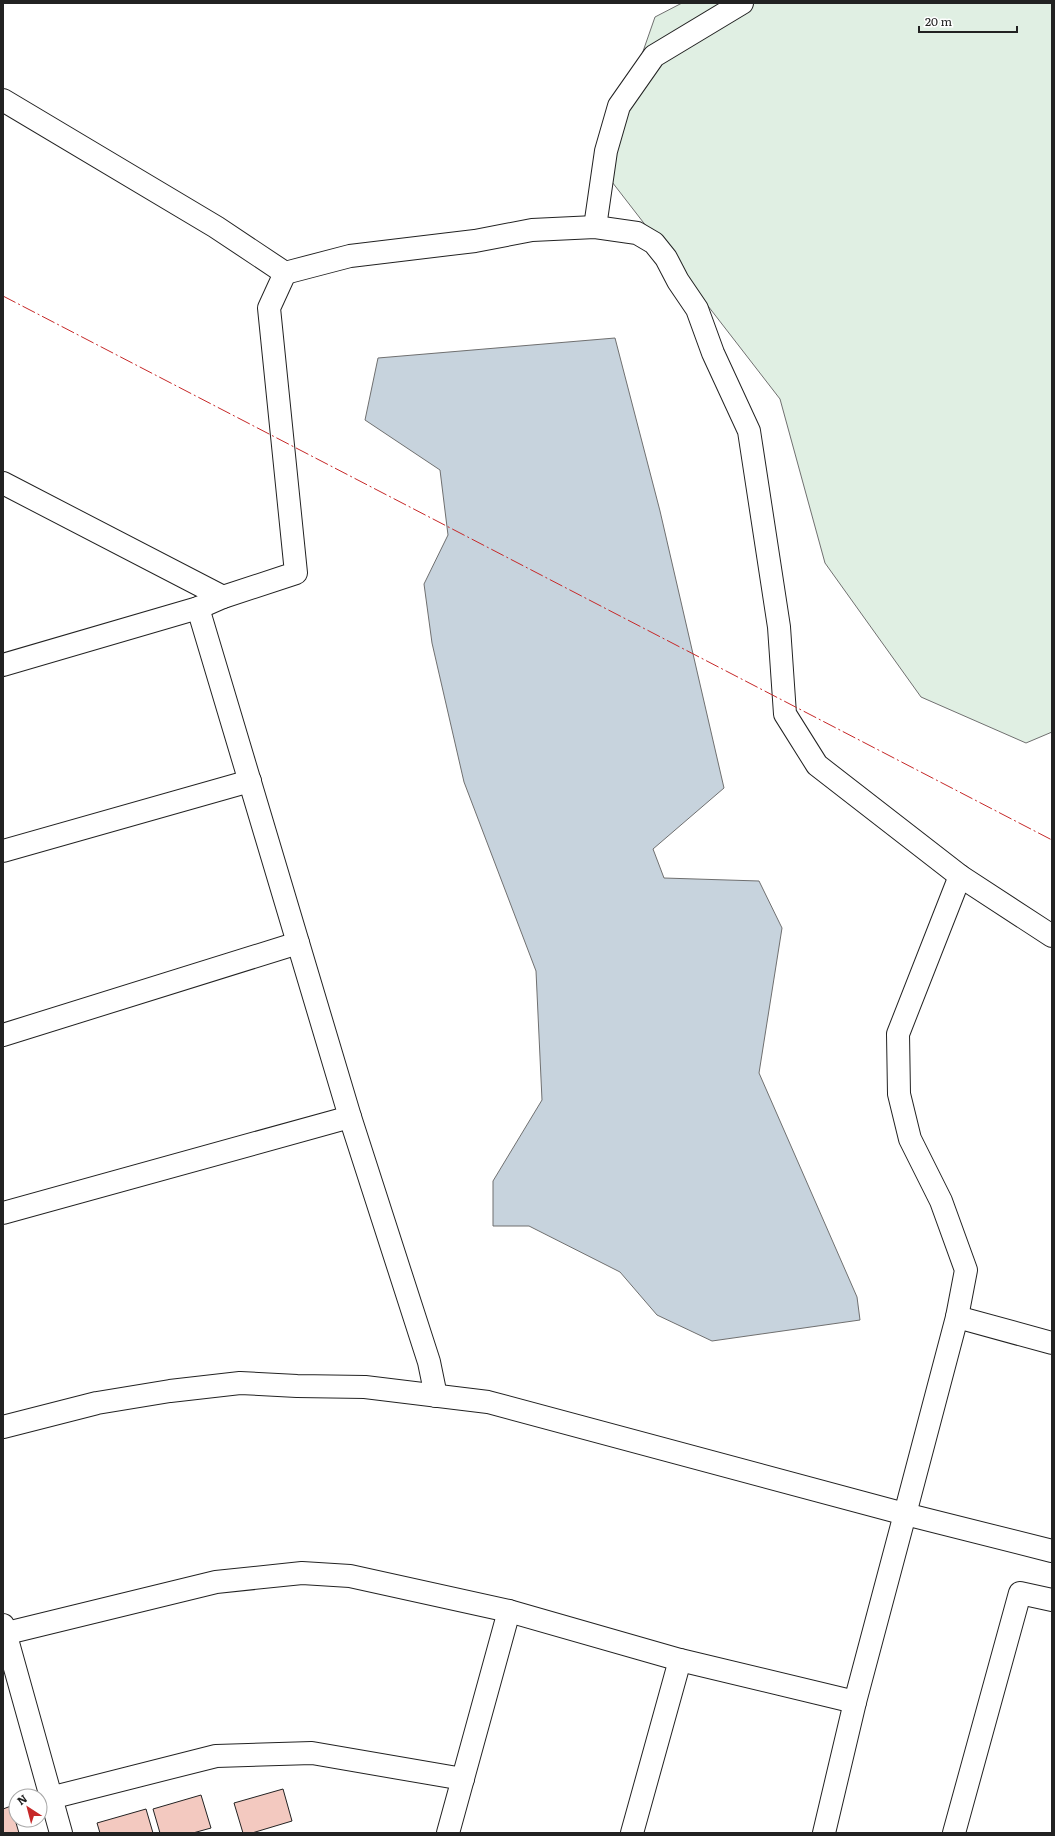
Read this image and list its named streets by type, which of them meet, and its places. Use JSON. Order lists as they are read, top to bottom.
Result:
{
  "scale_bar": "20 m",
  "north": "top left"
}
